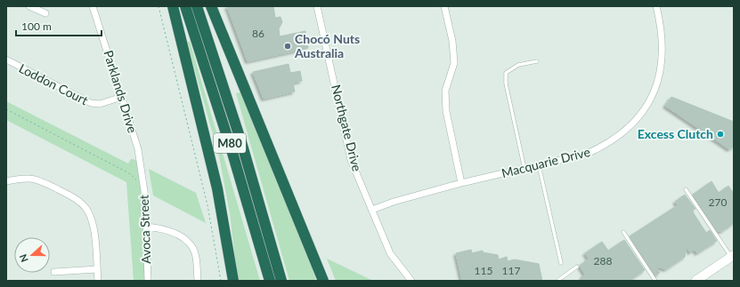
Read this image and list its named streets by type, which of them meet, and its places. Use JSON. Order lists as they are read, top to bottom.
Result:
{
  "streets": {
    "highway": ["M80"],
    "street": [
      "Loddon Court",
      "Parklands Drive",
      "Northgate Drive",
      "Macquarie Drive",
      "Avoca Street"
    ]
  },
  "crossings": [
    ["Loddon Court", "Parklands Drive"],
    ["Parklands Drive", "Avoca Street"],
    ["Northgate Drive", "Macquarie Drive"]
  ],
  "places": ["Chocó Nuts Australia", "Excess Clutch"],
  "house_numbers": [
    "86",
    "270",
    "288",
    "115",
    "117"
  ],
  "scale_bar": "100 m",
  "north": "left"
}
